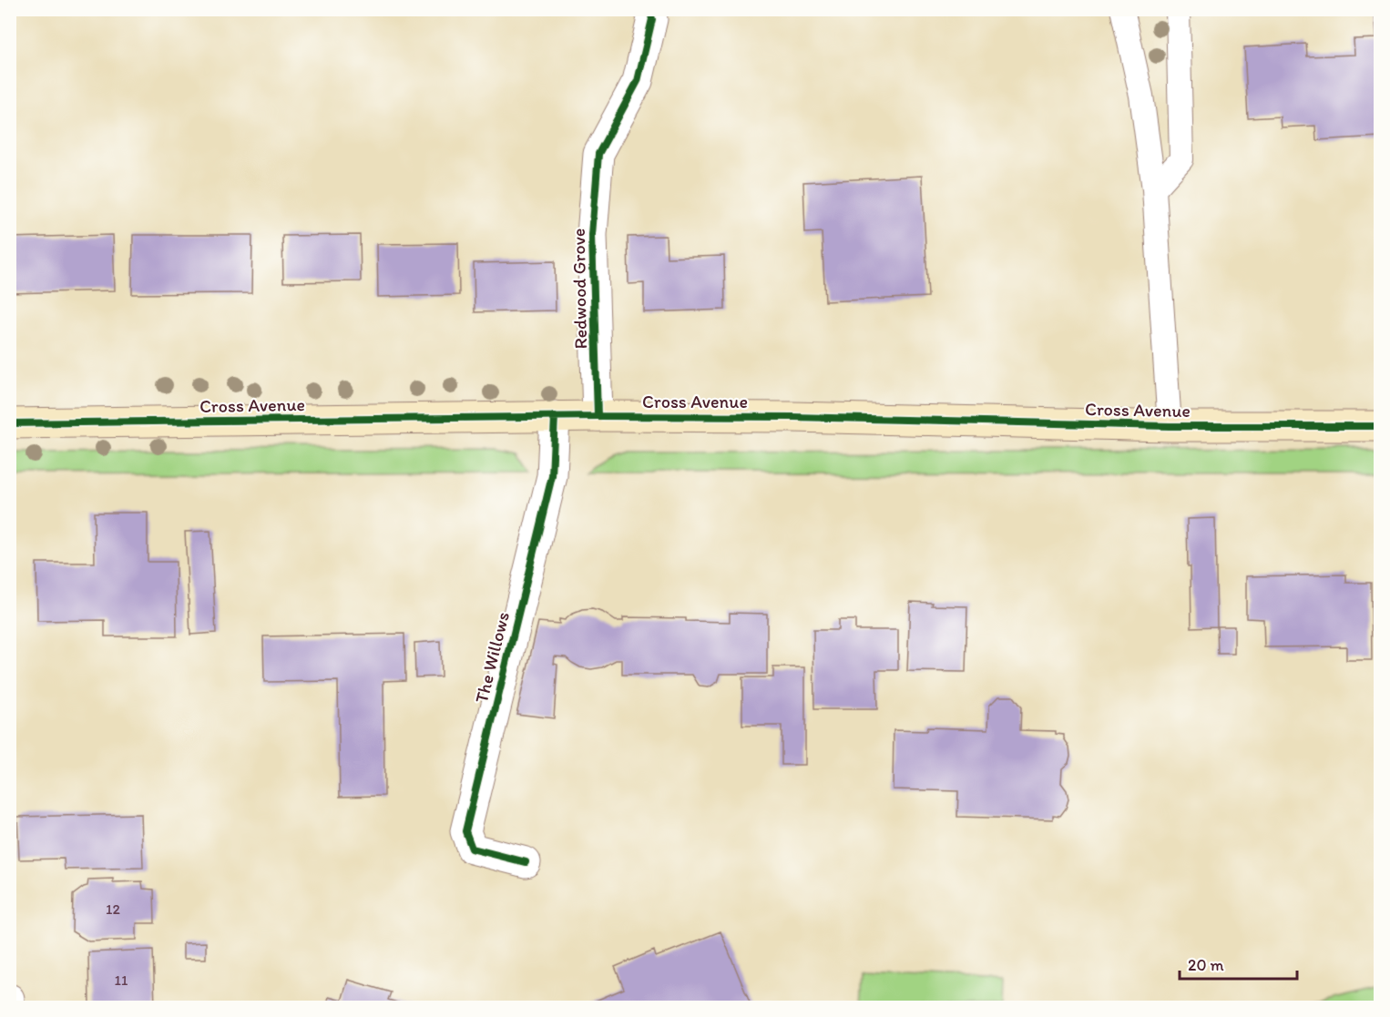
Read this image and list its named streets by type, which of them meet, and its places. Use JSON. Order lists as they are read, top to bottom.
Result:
{
  "streets": {
    "street": ["Redwood Grove", "Cross Avenue", "The Willows"]
  },
  "crossings": [
    ["Redwood Grove", "Cross Avenue"],
    ["Cross Avenue", "The Willows"]
  ],
  "house_numbers": ["12", "11"],
  "scale_bar": "20 m"
}
